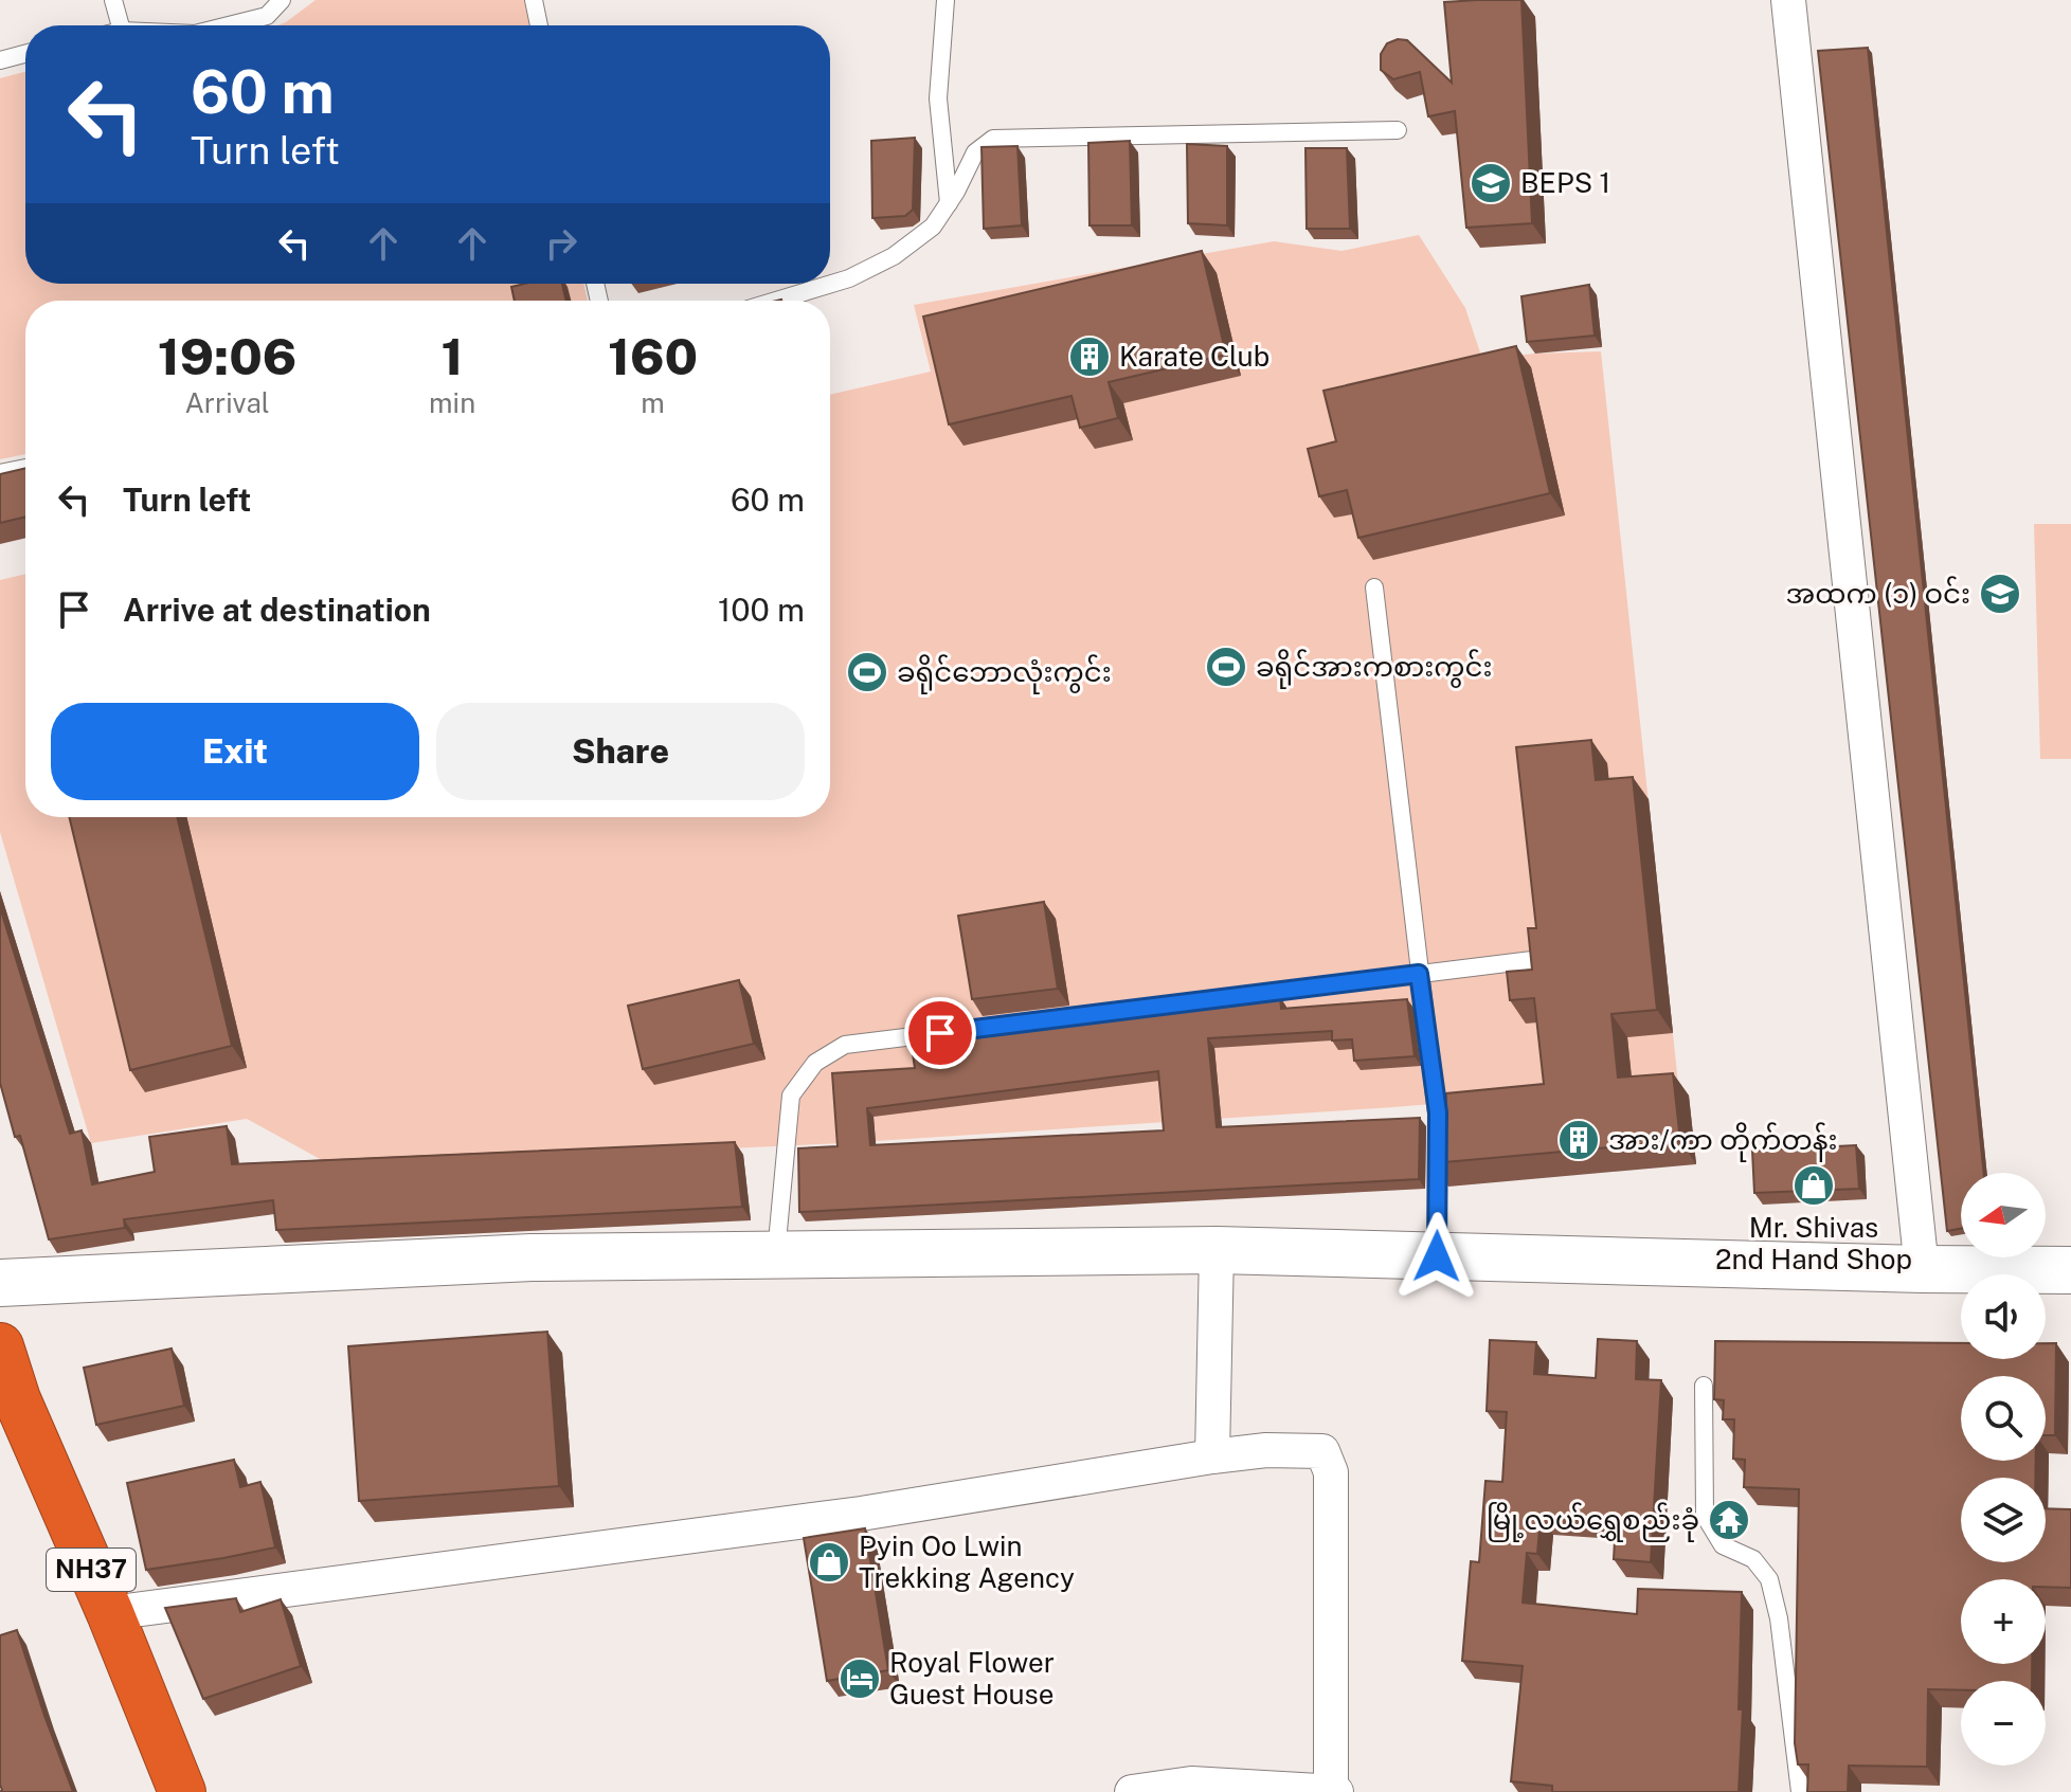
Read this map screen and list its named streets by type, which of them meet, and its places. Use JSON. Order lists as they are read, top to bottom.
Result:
{
  "streets": {
    "highway": ["NH37"]
  },
  "places": {
    "school or university": ["BEPS 1", "အထက (၁) ဝင်း"],
    "building": ["Karate Club", "အား/ကာ တိုက်တန်း"],
    "sports": ["ခရိုင်အားကစားကွင်း", "ခရိုင်ဘောလုံးကွင်း"],
    "shop": ["Mr. Shivas 2nd Hand Shop", "Pyin Oo Lwin Trekking Agency"],
    "temple": ["မြို့လယ်ရွှေစည်းခုံ"],
    "hotel": ["Royal Flower Guest House"]
  },
  "north": "left",
  "page": {
    "turn": ["60 m", "Turn left"],
    "eta": [
      "19:06",
      "Arrival",
      "1",
      "min",
      "160",
      "m"
    ],
    "list": [
      {
        "name": "Turn left",
        "value": "60 m"
      },
      {
        "name": "Arrive at destination",
        "value": "100 m"
      }
    ],
    "buttons": ["Exit", "Share"],
    "map_buttons": ["+", "−"]
  }
}
